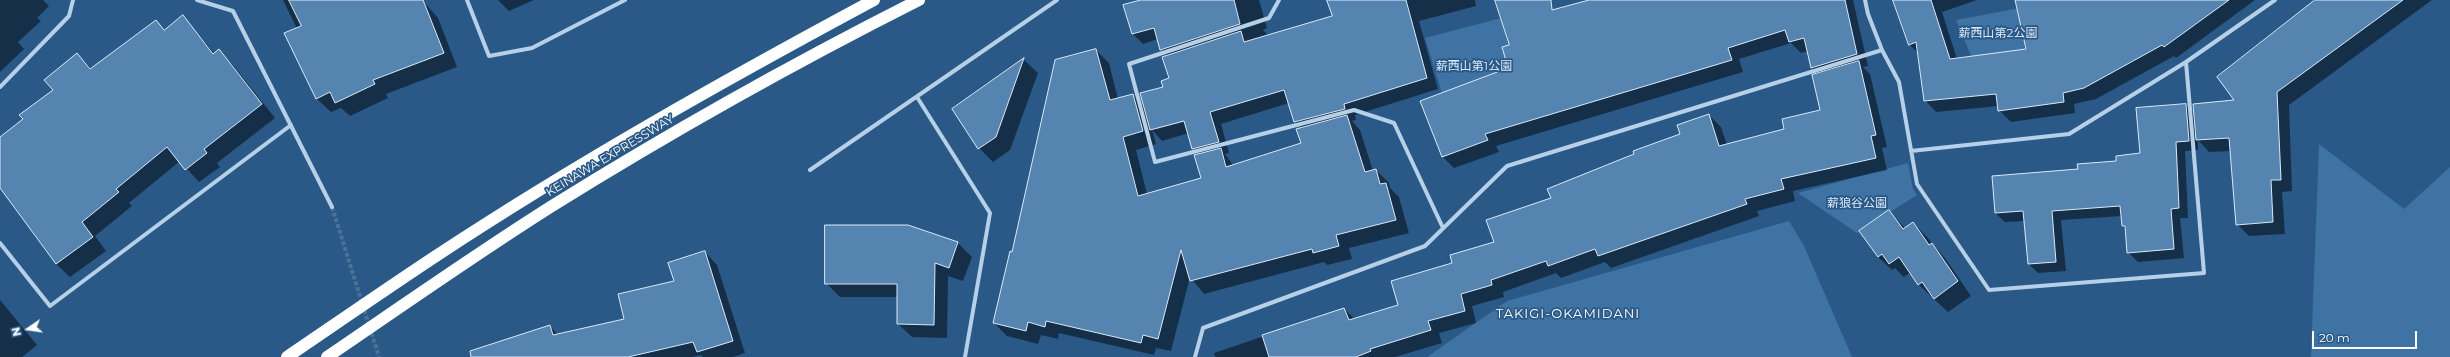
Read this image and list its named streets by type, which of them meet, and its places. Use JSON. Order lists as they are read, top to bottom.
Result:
{
  "streets": {
    "highway": ["KEINAWA EXPRESSWAY"]
  },
  "districts": ["TAKIGI-OKAMIDANI"],
  "parks": ["薪西山第2公園", "薪西山第1公園", "薪狼谷公園"],
  "scale_bar": "20 m",
  "north": "left"
}
